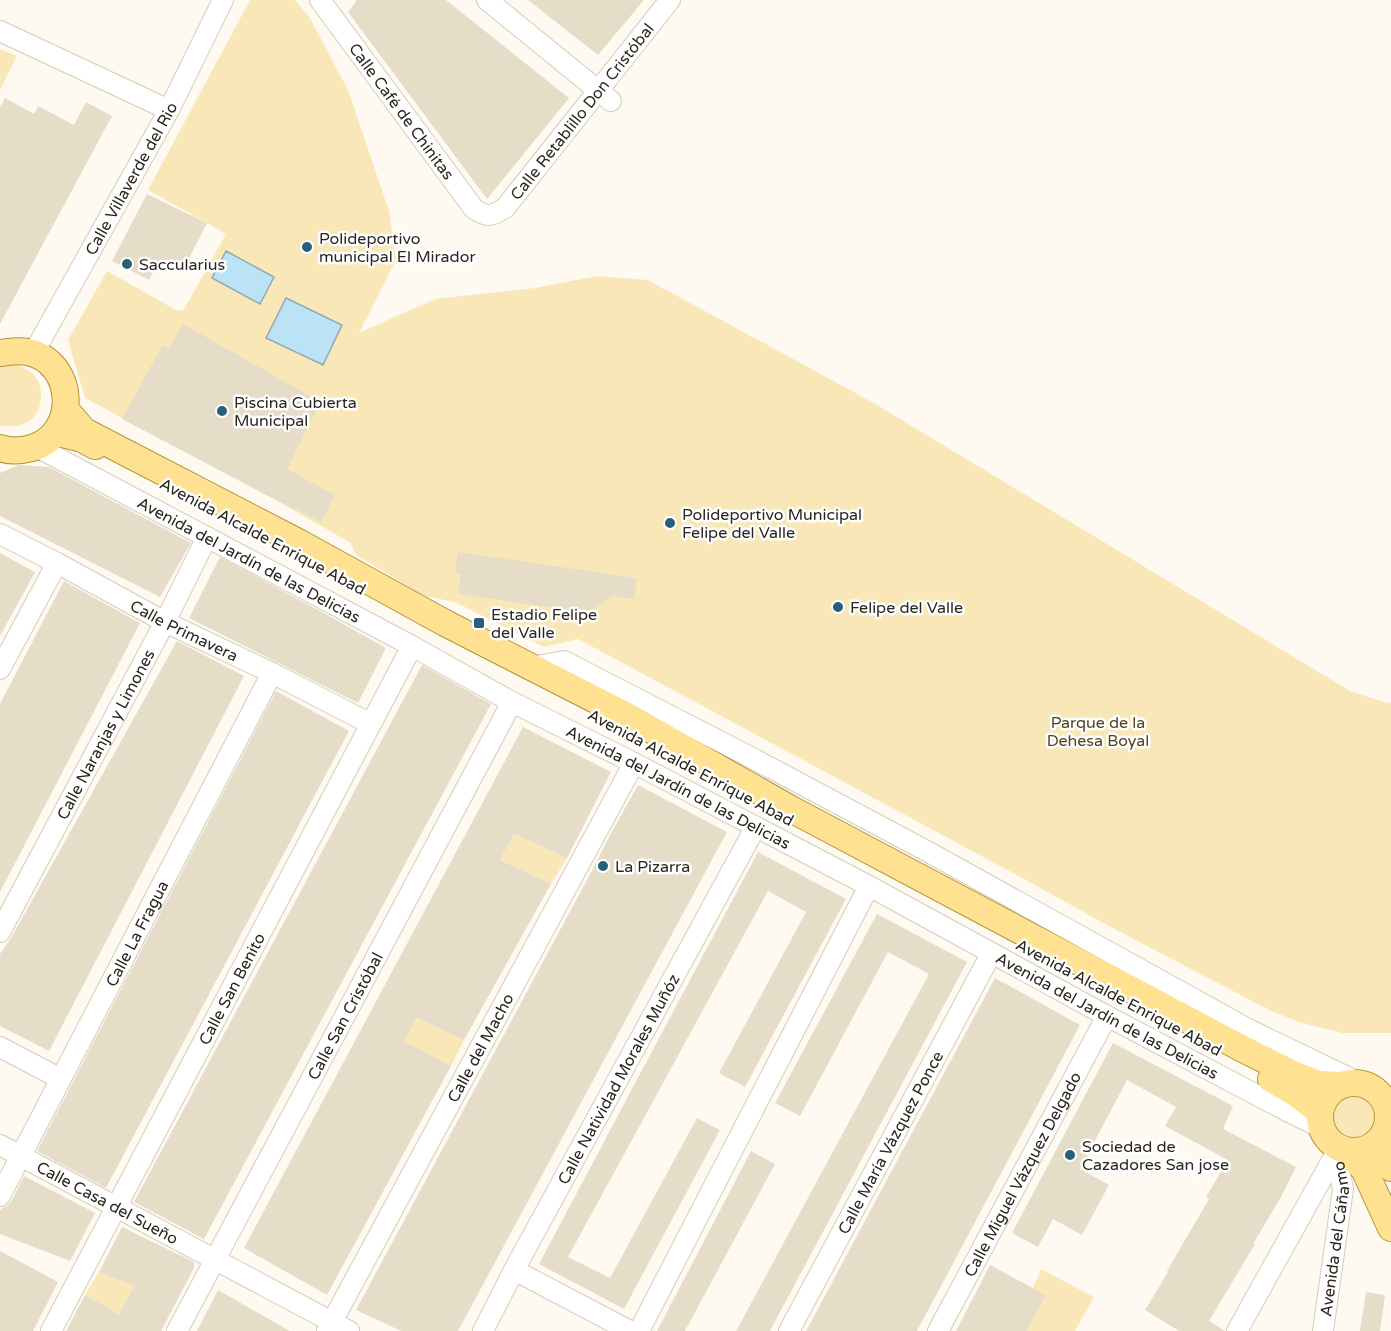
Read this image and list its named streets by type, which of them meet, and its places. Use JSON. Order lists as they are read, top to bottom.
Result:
{
  "streets": {
    "main road": ["Avenida Alcalde Enrique Abad"],
    "street": [
      "Calle Café de Chinitas",
      "Calle Retablillo Don Cristóbal",
      "Calle Villaverde del Rio",
      "Avenida del Jardín de las Delicias",
      "Calle Primavera",
      "Calle Naranjas y Limones",
      "Calle La Fragua",
      "Calle San Benito",
      "Calle San Cristóbal",
      "Calle del Macho",
      "Calle Natividad Morales Muñóz",
      "Calle María Vázquez Ponce",
      "Calle Miguel Vázquez Delgado",
      "Calle Casa del Sueño",
      "Avenida del Cáñamo"
    ]
  },
  "crossings": [
    ["Calle Café de Chinitas", "Calle Retablillo Don Cristóbal"],
    ["Avenida Alcalde Enrique Abad", "Avenida del Jardín de las Delicias"],
    ["Avenida Alcalde Enrique Abad", "Avenida del Cáñamo"],
    ["Avenida del Jardín de las Delicias", "Calle Naranjas y Limones"],
    ["Avenida del Jardín de las Delicias", "Calle San Benito"],
    ["Avenida del Jardín de las Delicias", "Calle San Cristóbal"],
    ["Avenida del Jardín de las Delicias", "Calle del Macho"],
    ["Avenida del Jardín de las Delicias", "Calle Natividad Morales Muñóz"],
    ["Avenida del Jardín de las Delicias", "Calle María Vázquez Ponce"],
    ["Avenida del Jardín de las Delicias", "Calle Miguel Vázquez Delgado"],
    ["Avenida del Jardín de las Delicias", "Avenida del Cáñamo"],
    ["Calle Primavera", "Calle Naranjas y Limones"],
    ["Calle Primavera", "Calle La Fragua"],
    ["Calle Primavera", "Calle San Benito"],
    ["Calle La Fragua", "Calle Casa del Sueño"],
    ["Calle San Benito", "Calle Casa del Sueño"],
    ["Calle San Cristóbal", "Calle Casa del Sueño"],
    ["Calle del Macho", "Calle Casa del Sueño"]
  ],
  "parks": ["Parque de la Dehesa Boyal"],
  "places": {
    "other": [
      "Polideportivo municipal El Mirador",
      "Saccularius",
      "Piscina Cubierta Municipal",
      "Polideportivo Municipal Felipe del Valle",
      "Felipe del Valle",
      "La Pizarra",
      "Sociedad de Cazadores San jose"
    ],
    "transit": ["Estadio Felipe del Valle"]
  }
}
